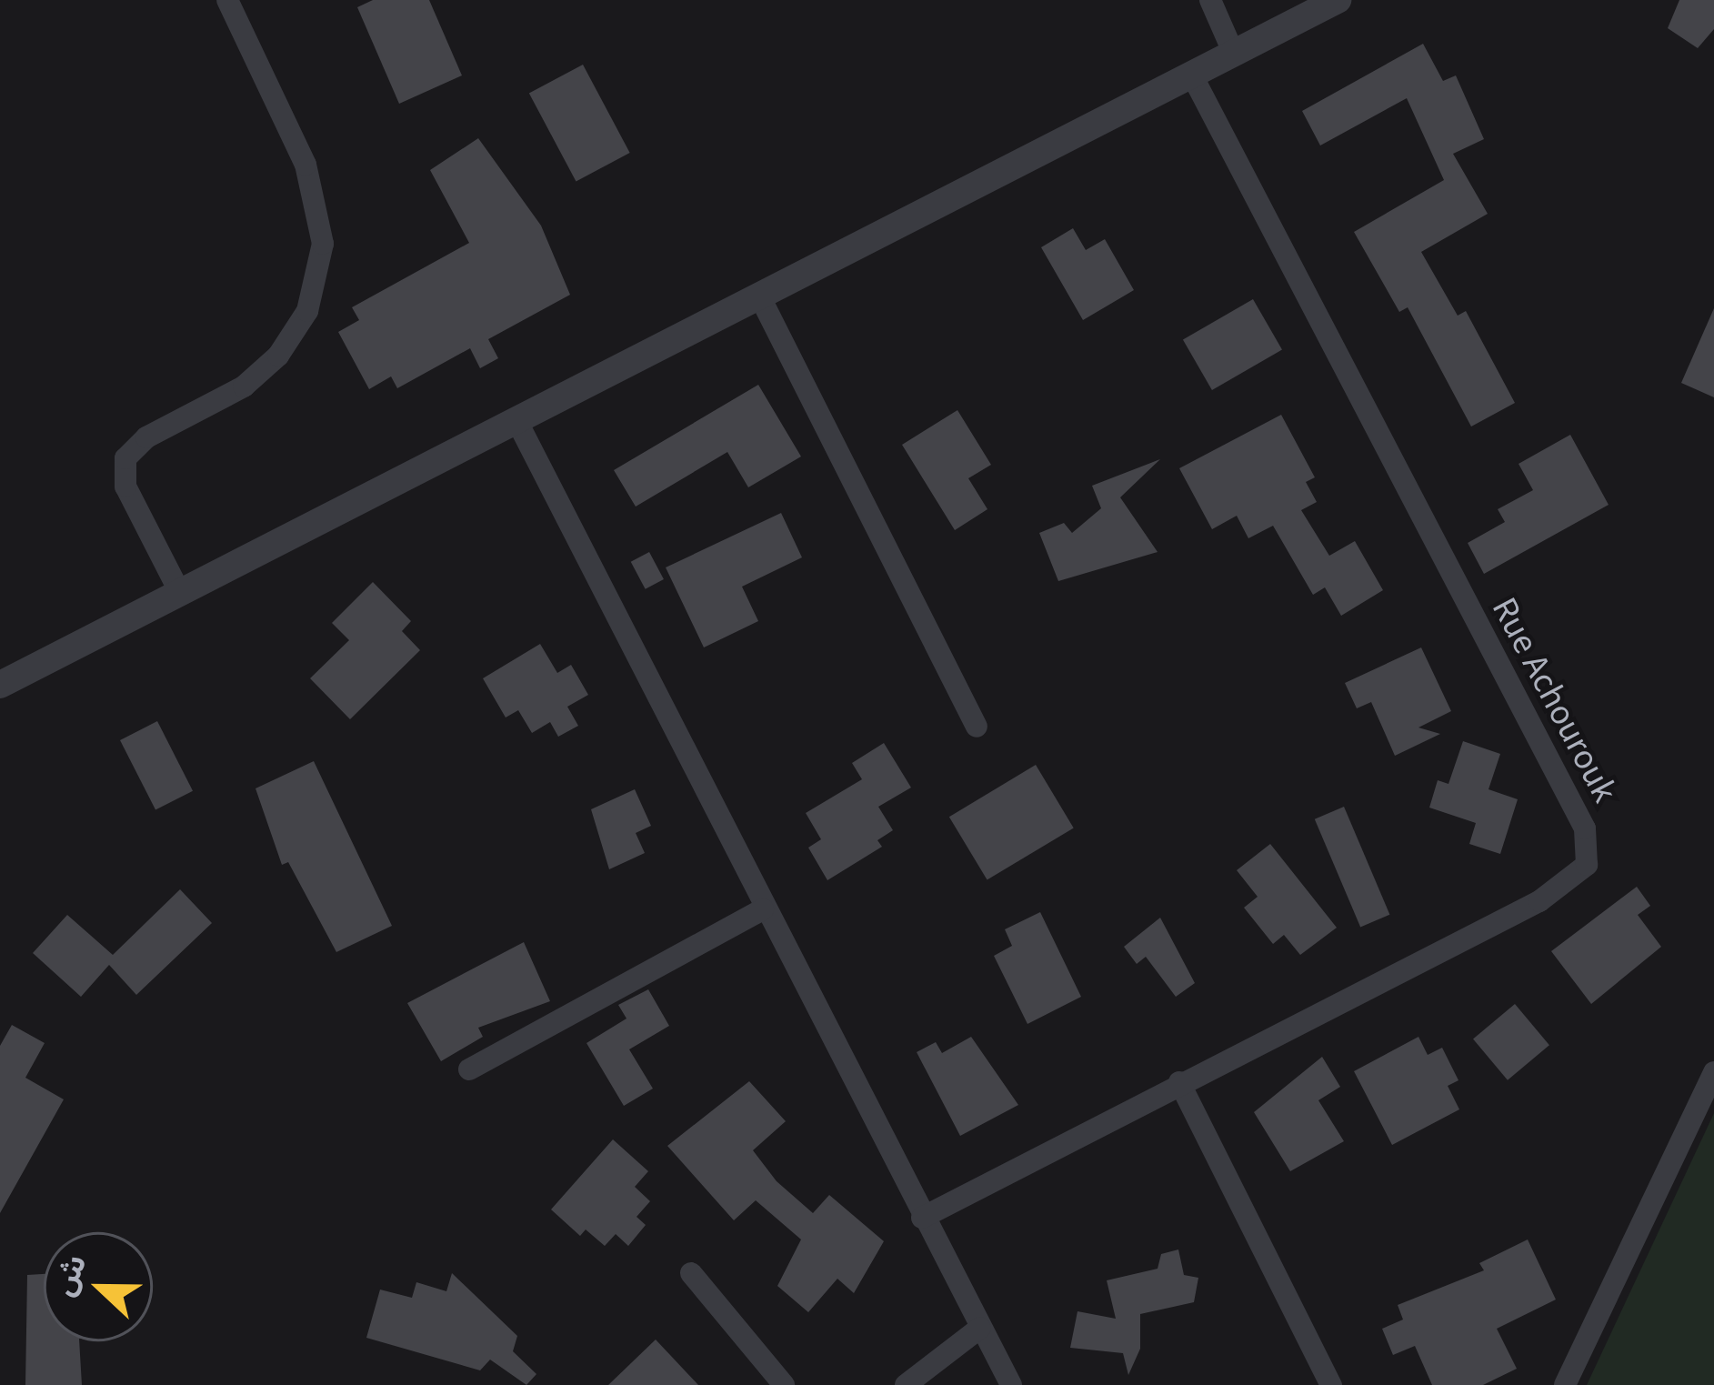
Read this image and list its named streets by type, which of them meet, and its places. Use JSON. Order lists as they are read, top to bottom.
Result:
{
  "streets": {
    "street": ["Rue Achourouk"]
  },
  "north": "left"
}
